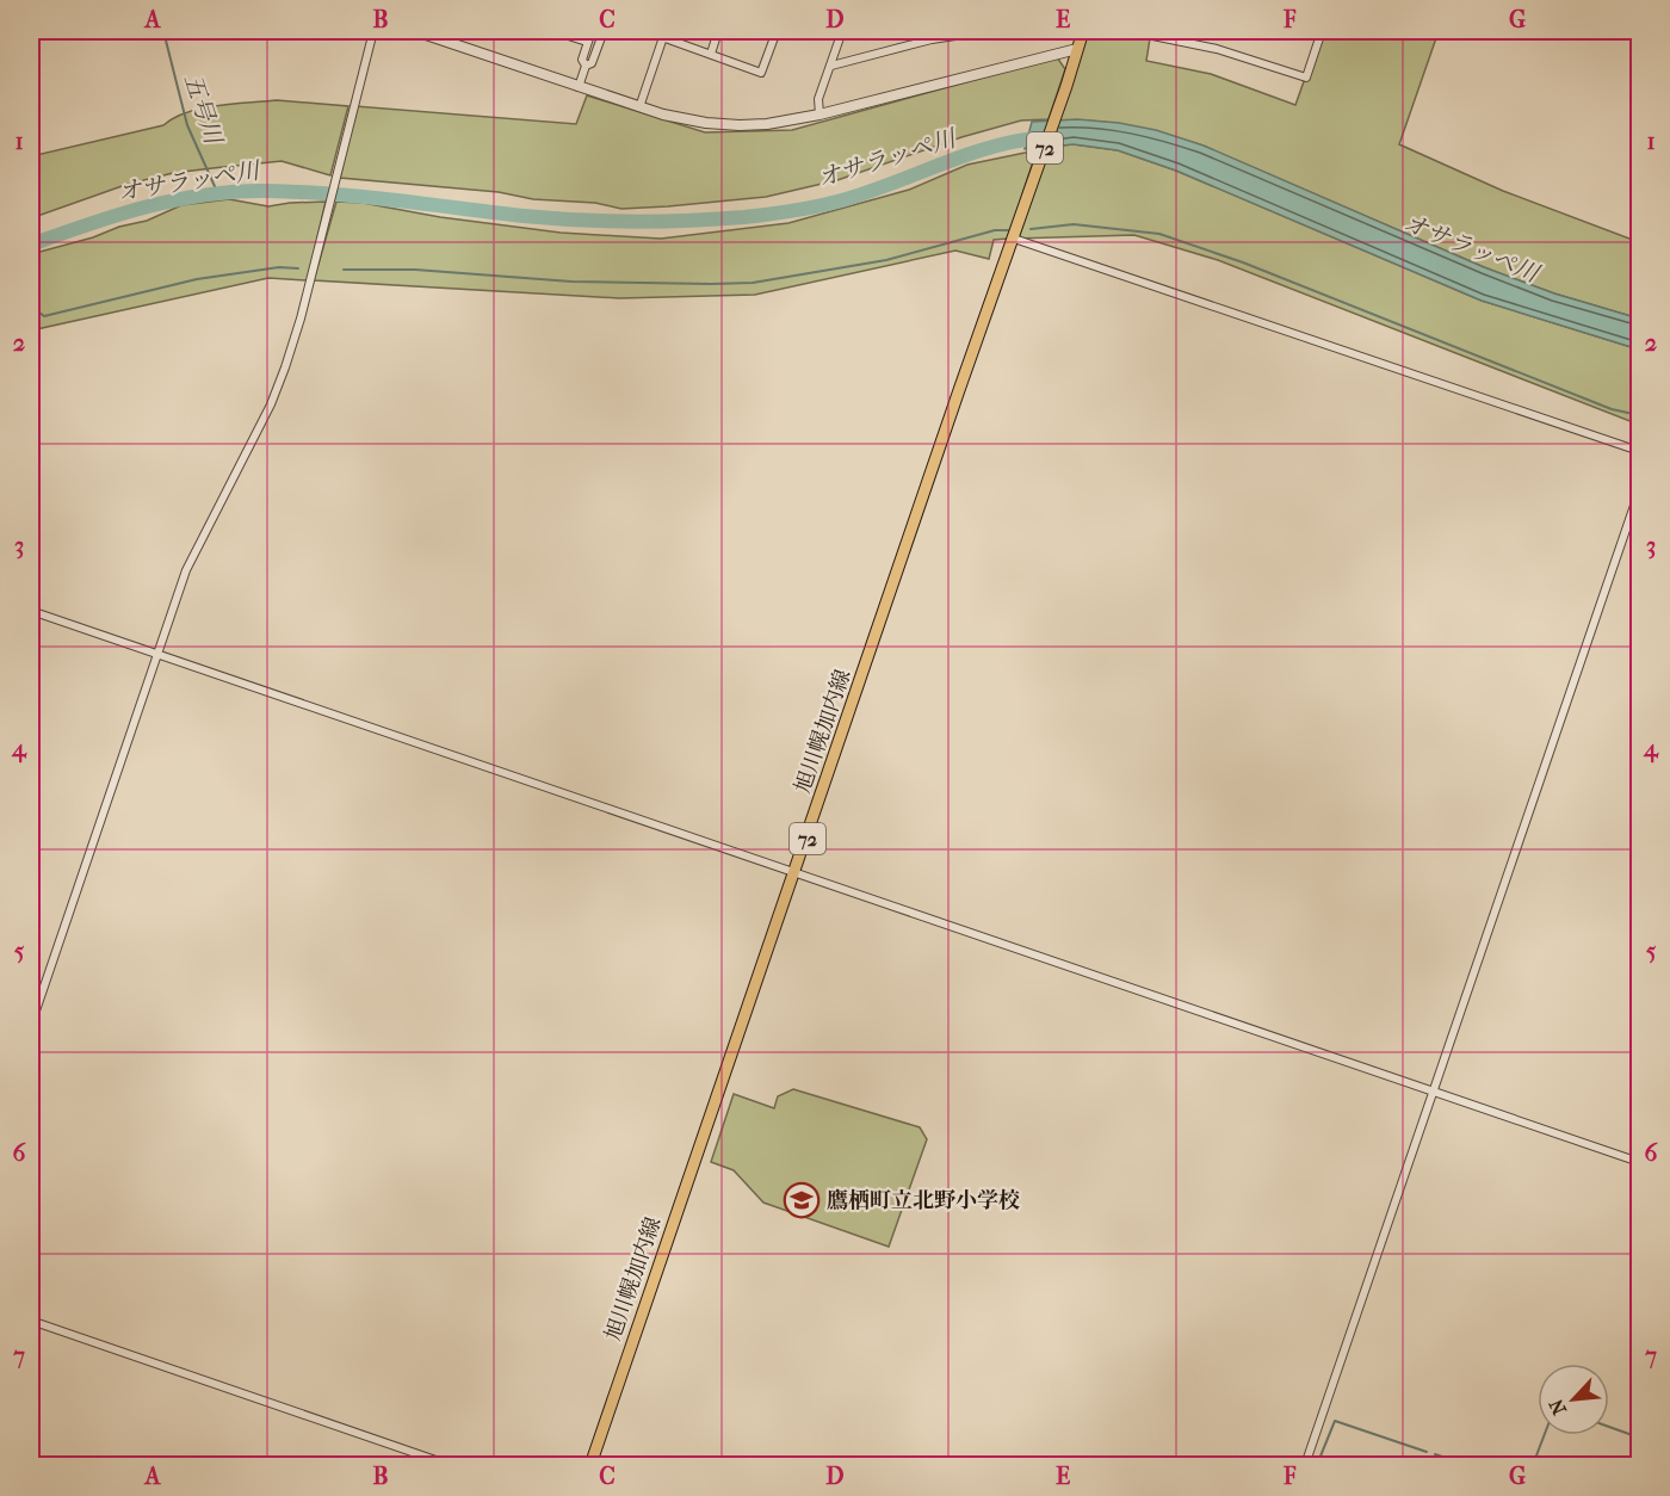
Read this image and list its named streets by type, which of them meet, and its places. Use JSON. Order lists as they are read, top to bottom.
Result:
{
  "streets": {
    "main road": ["72", "旭川幌加内線"]
  },
  "crossings": [
    ["72", "旭川幌加内線"]
  ],
  "water": ["五号川", "オサラッペ川"],
  "places": {
    "school or university": ["鷹栖町立北野小学校"]
  },
  "north": "bottom left",
  "grid": {
    "columns": [
      "A",
      "B",
      "C",
      "D",
      "E",
      "F",
      "G"
    ],
    "rows": [
      "1",
      "2",
      "3",
      "4",
      "5",
      "6",
      "7"
    ]
  }
}
